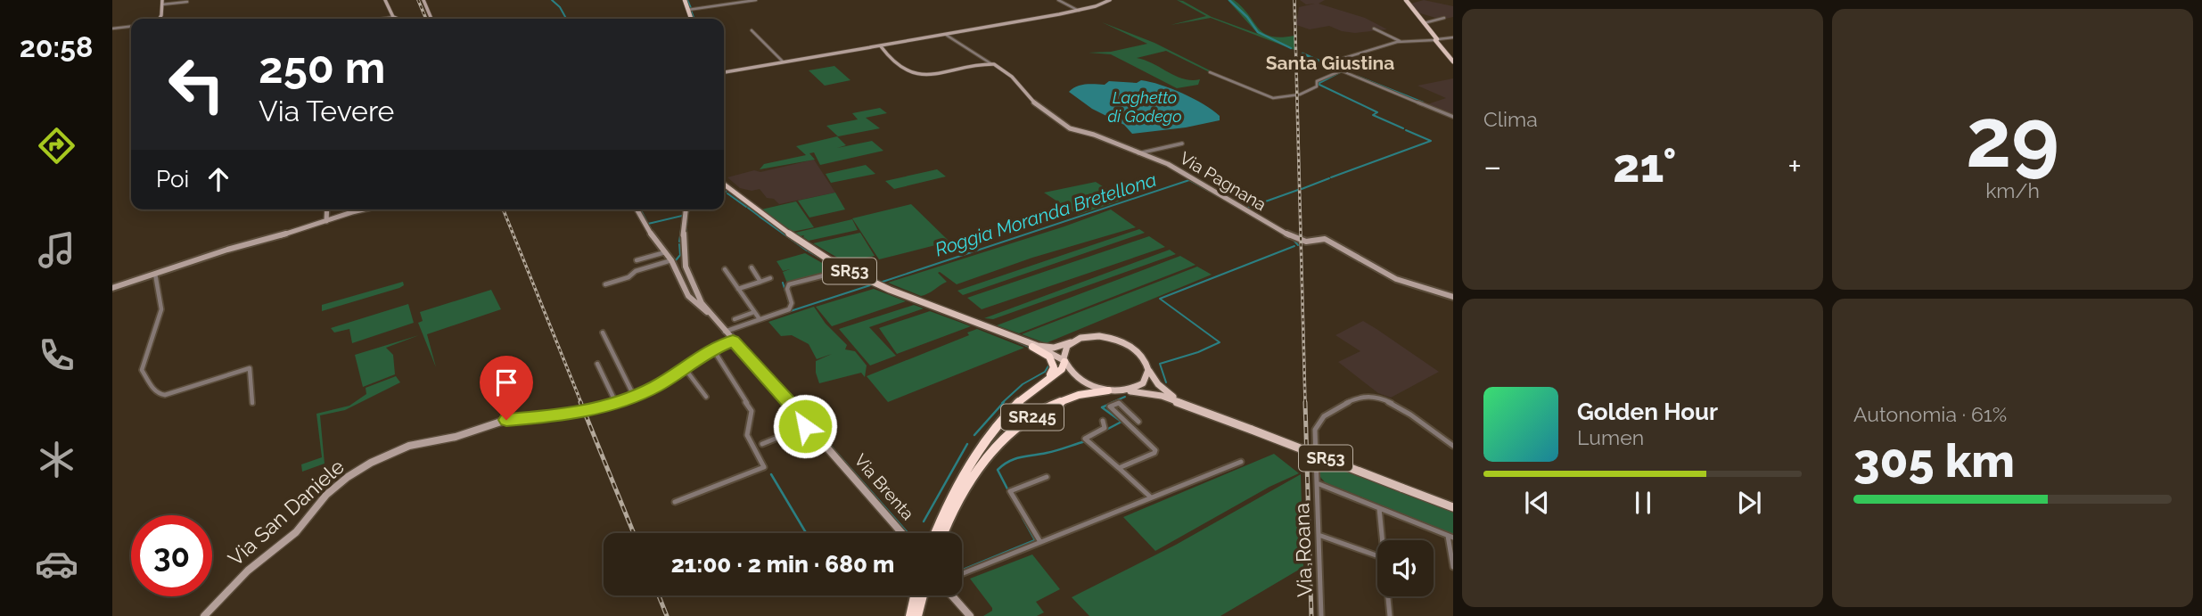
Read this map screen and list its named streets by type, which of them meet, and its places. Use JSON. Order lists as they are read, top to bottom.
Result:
{
  "streets": {
    "highway": ["SR245"],
    "main road": ["SR53"],
    "street": [
      "Via Pagnana",
      "Via Brenta",
      "Via San Daniele",
      "Via Roana"
    ]
  },
  "crossings": [
    ["SR53", "SR245"],
    ["Via Brenta", "Via San Daniele"]
  ],
  "districts": ["Santa Giustina"],
  "water": ["Laghetto di Godego", "Roggia Moranda Bretellona"],
  "page": {
    "tabs": "20:58",
    "tile": [
      "Clima",
      ["29", "km/h"],
      ["Autonomia · 61%", "305 km"]
    ],
    "turn": ["250 m", "Via Tevere"],
    "heat": ["−", "21°", "+"],
    "then": "Poi",
    "song": ["Golden Hour", "Lumen"],
    "limit": "30",
    "trip": "21:00 · 2 min · 680 m"
  }
}
